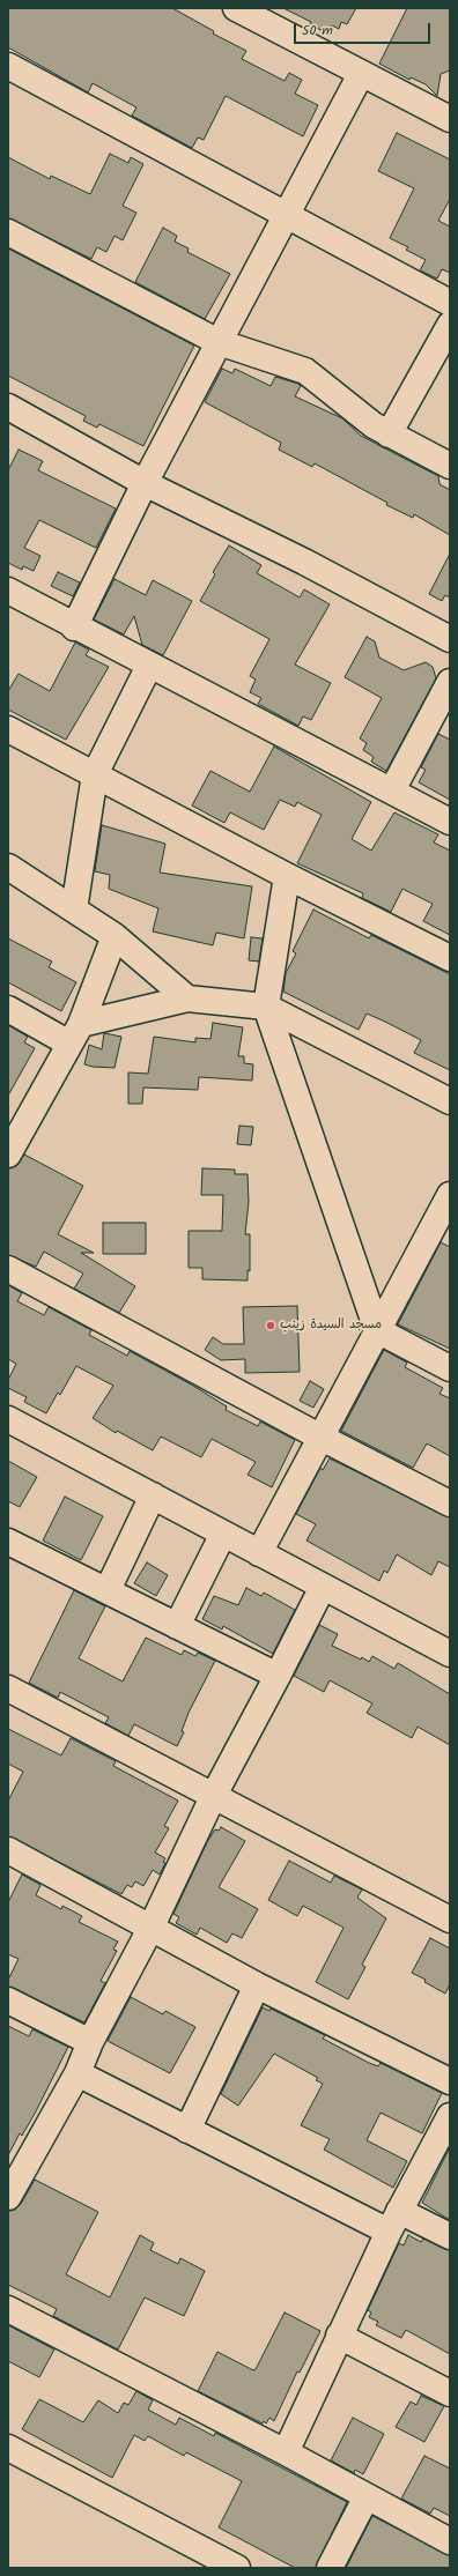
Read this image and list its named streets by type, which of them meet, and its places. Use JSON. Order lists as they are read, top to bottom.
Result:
{
  "places": ["مسجد السيدة زينب"],
  "scale_bar": "50 m"
}
